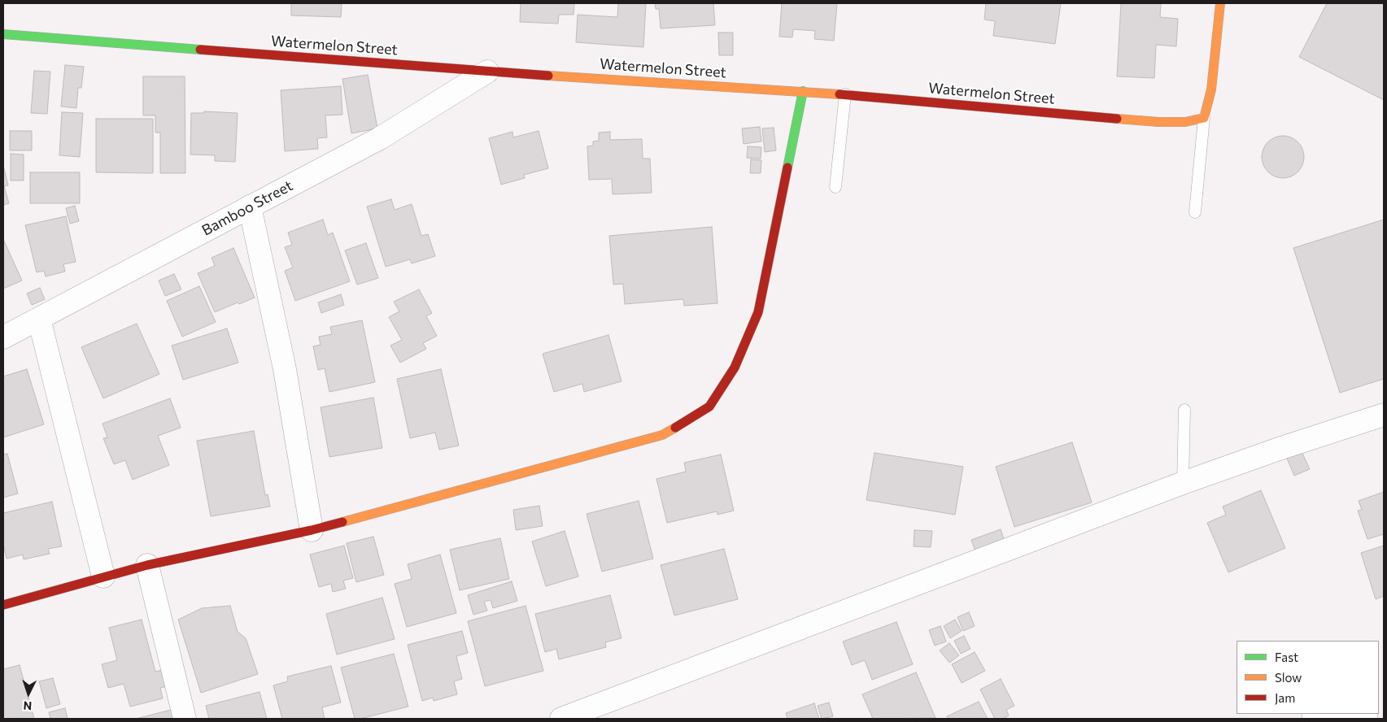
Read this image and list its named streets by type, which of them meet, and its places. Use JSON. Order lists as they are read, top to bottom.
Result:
{
  "streets": {
    "street": ["Watermelon Street", "Bamboo Street"]
  },
  "crossings": [
    ["Watermelon Street", "Bamboo Street"]
  ],
  "legend": ["Fast", "Slow", "Jam"],
  "north": "bottom"
}
